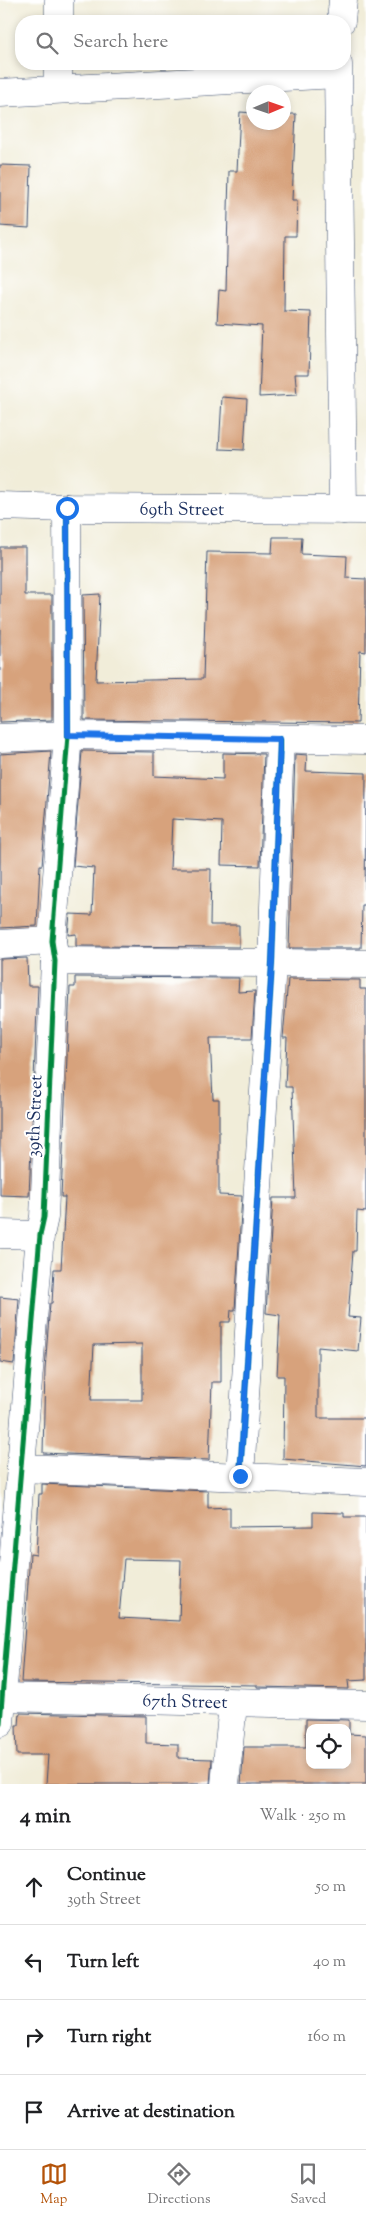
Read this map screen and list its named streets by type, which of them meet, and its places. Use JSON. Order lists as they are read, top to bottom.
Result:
{
  "streets": {
    "street": ["69th Street", "39th Street", "67th Street"]
  },
  "crossings": [
    ["69th Street", "39th Street"],
    ["39th Street", "67th Street"]
  ],
  "north": "right",
  "page": {
    "search": "Search here",
    "heading": ["4 min", "Walk · 250 m"],
    "list": [
      ["Continue", "39th Street", "50 m"],
      ["Turn left", "40 m"],
      ["Turn right", "160 m"],
      "Arrive at destination"
    ],
    "nav": ["Map", "Directions", "Saved"]
  }
}
